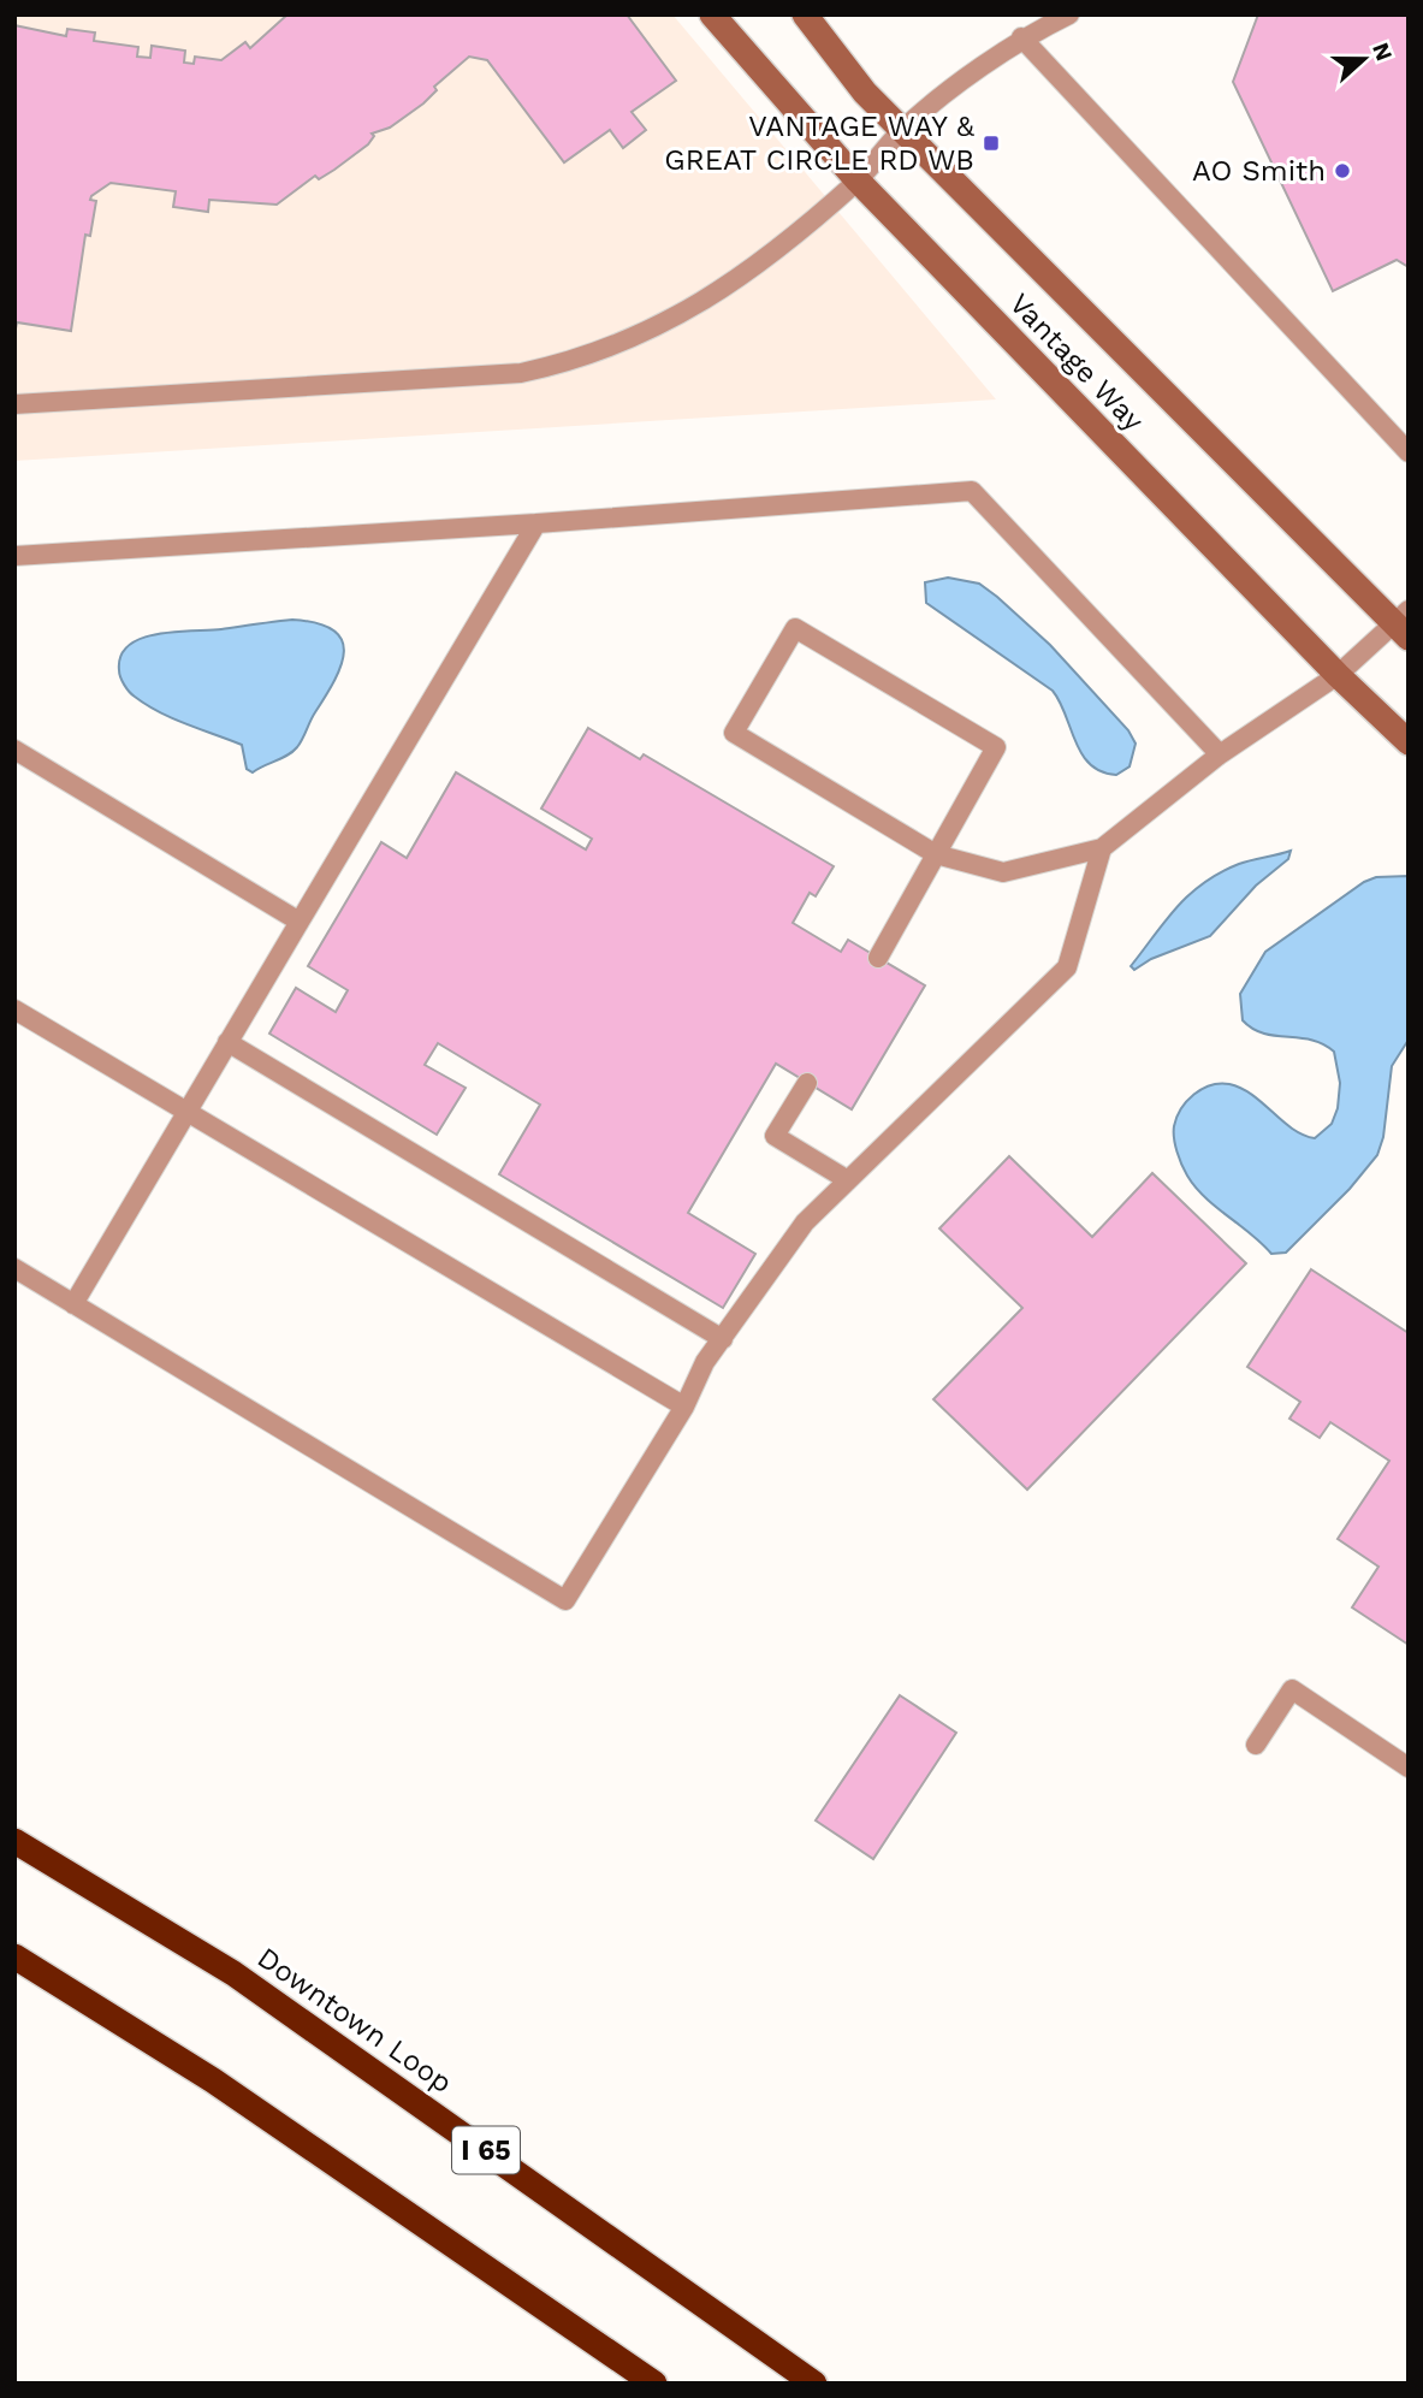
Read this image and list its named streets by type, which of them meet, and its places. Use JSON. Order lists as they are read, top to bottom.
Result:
{
  "streets": {
    "highway": ["Downtown Loop", "I 65"],
    "street": ["Vantage Way"]
  },
  "places": {
    "transit": ["VANTAGE WAY & GREAT CIRCLE RD WB"],
    "other": ["AO Smith"]
  },
  "north": "right"
}
